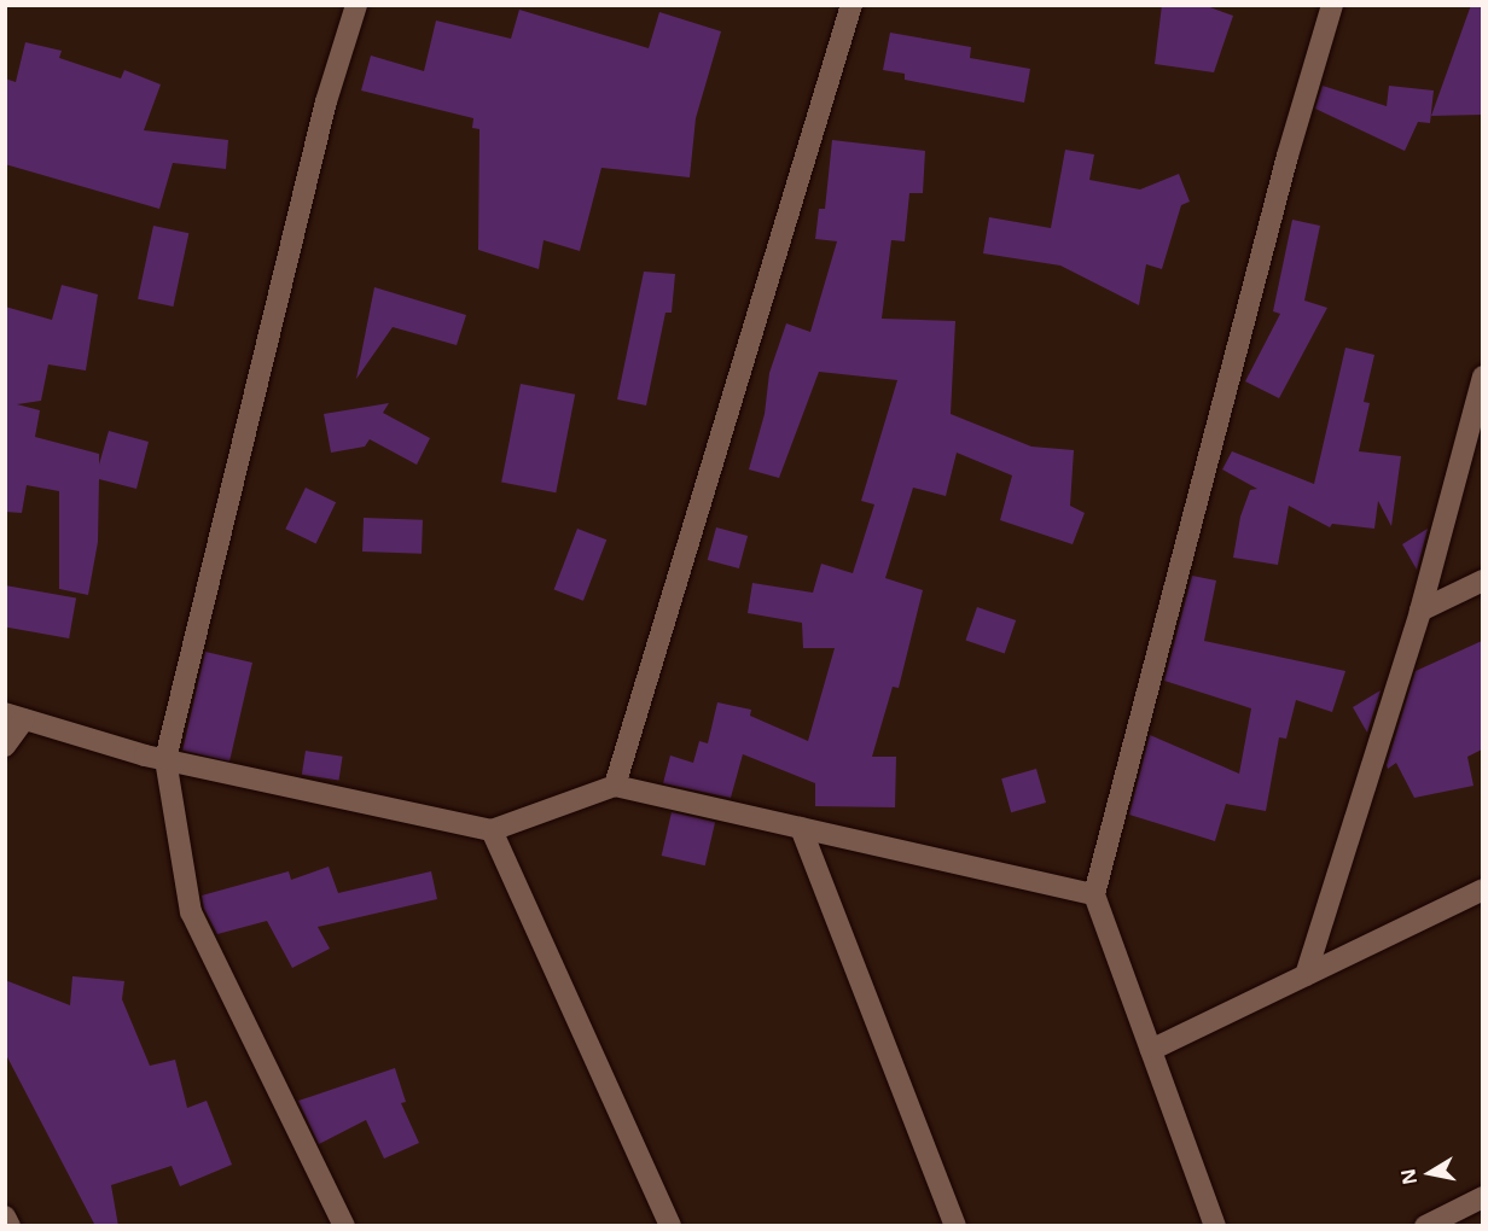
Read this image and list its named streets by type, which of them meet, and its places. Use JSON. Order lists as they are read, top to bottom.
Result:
{
  "north": "left"
}
